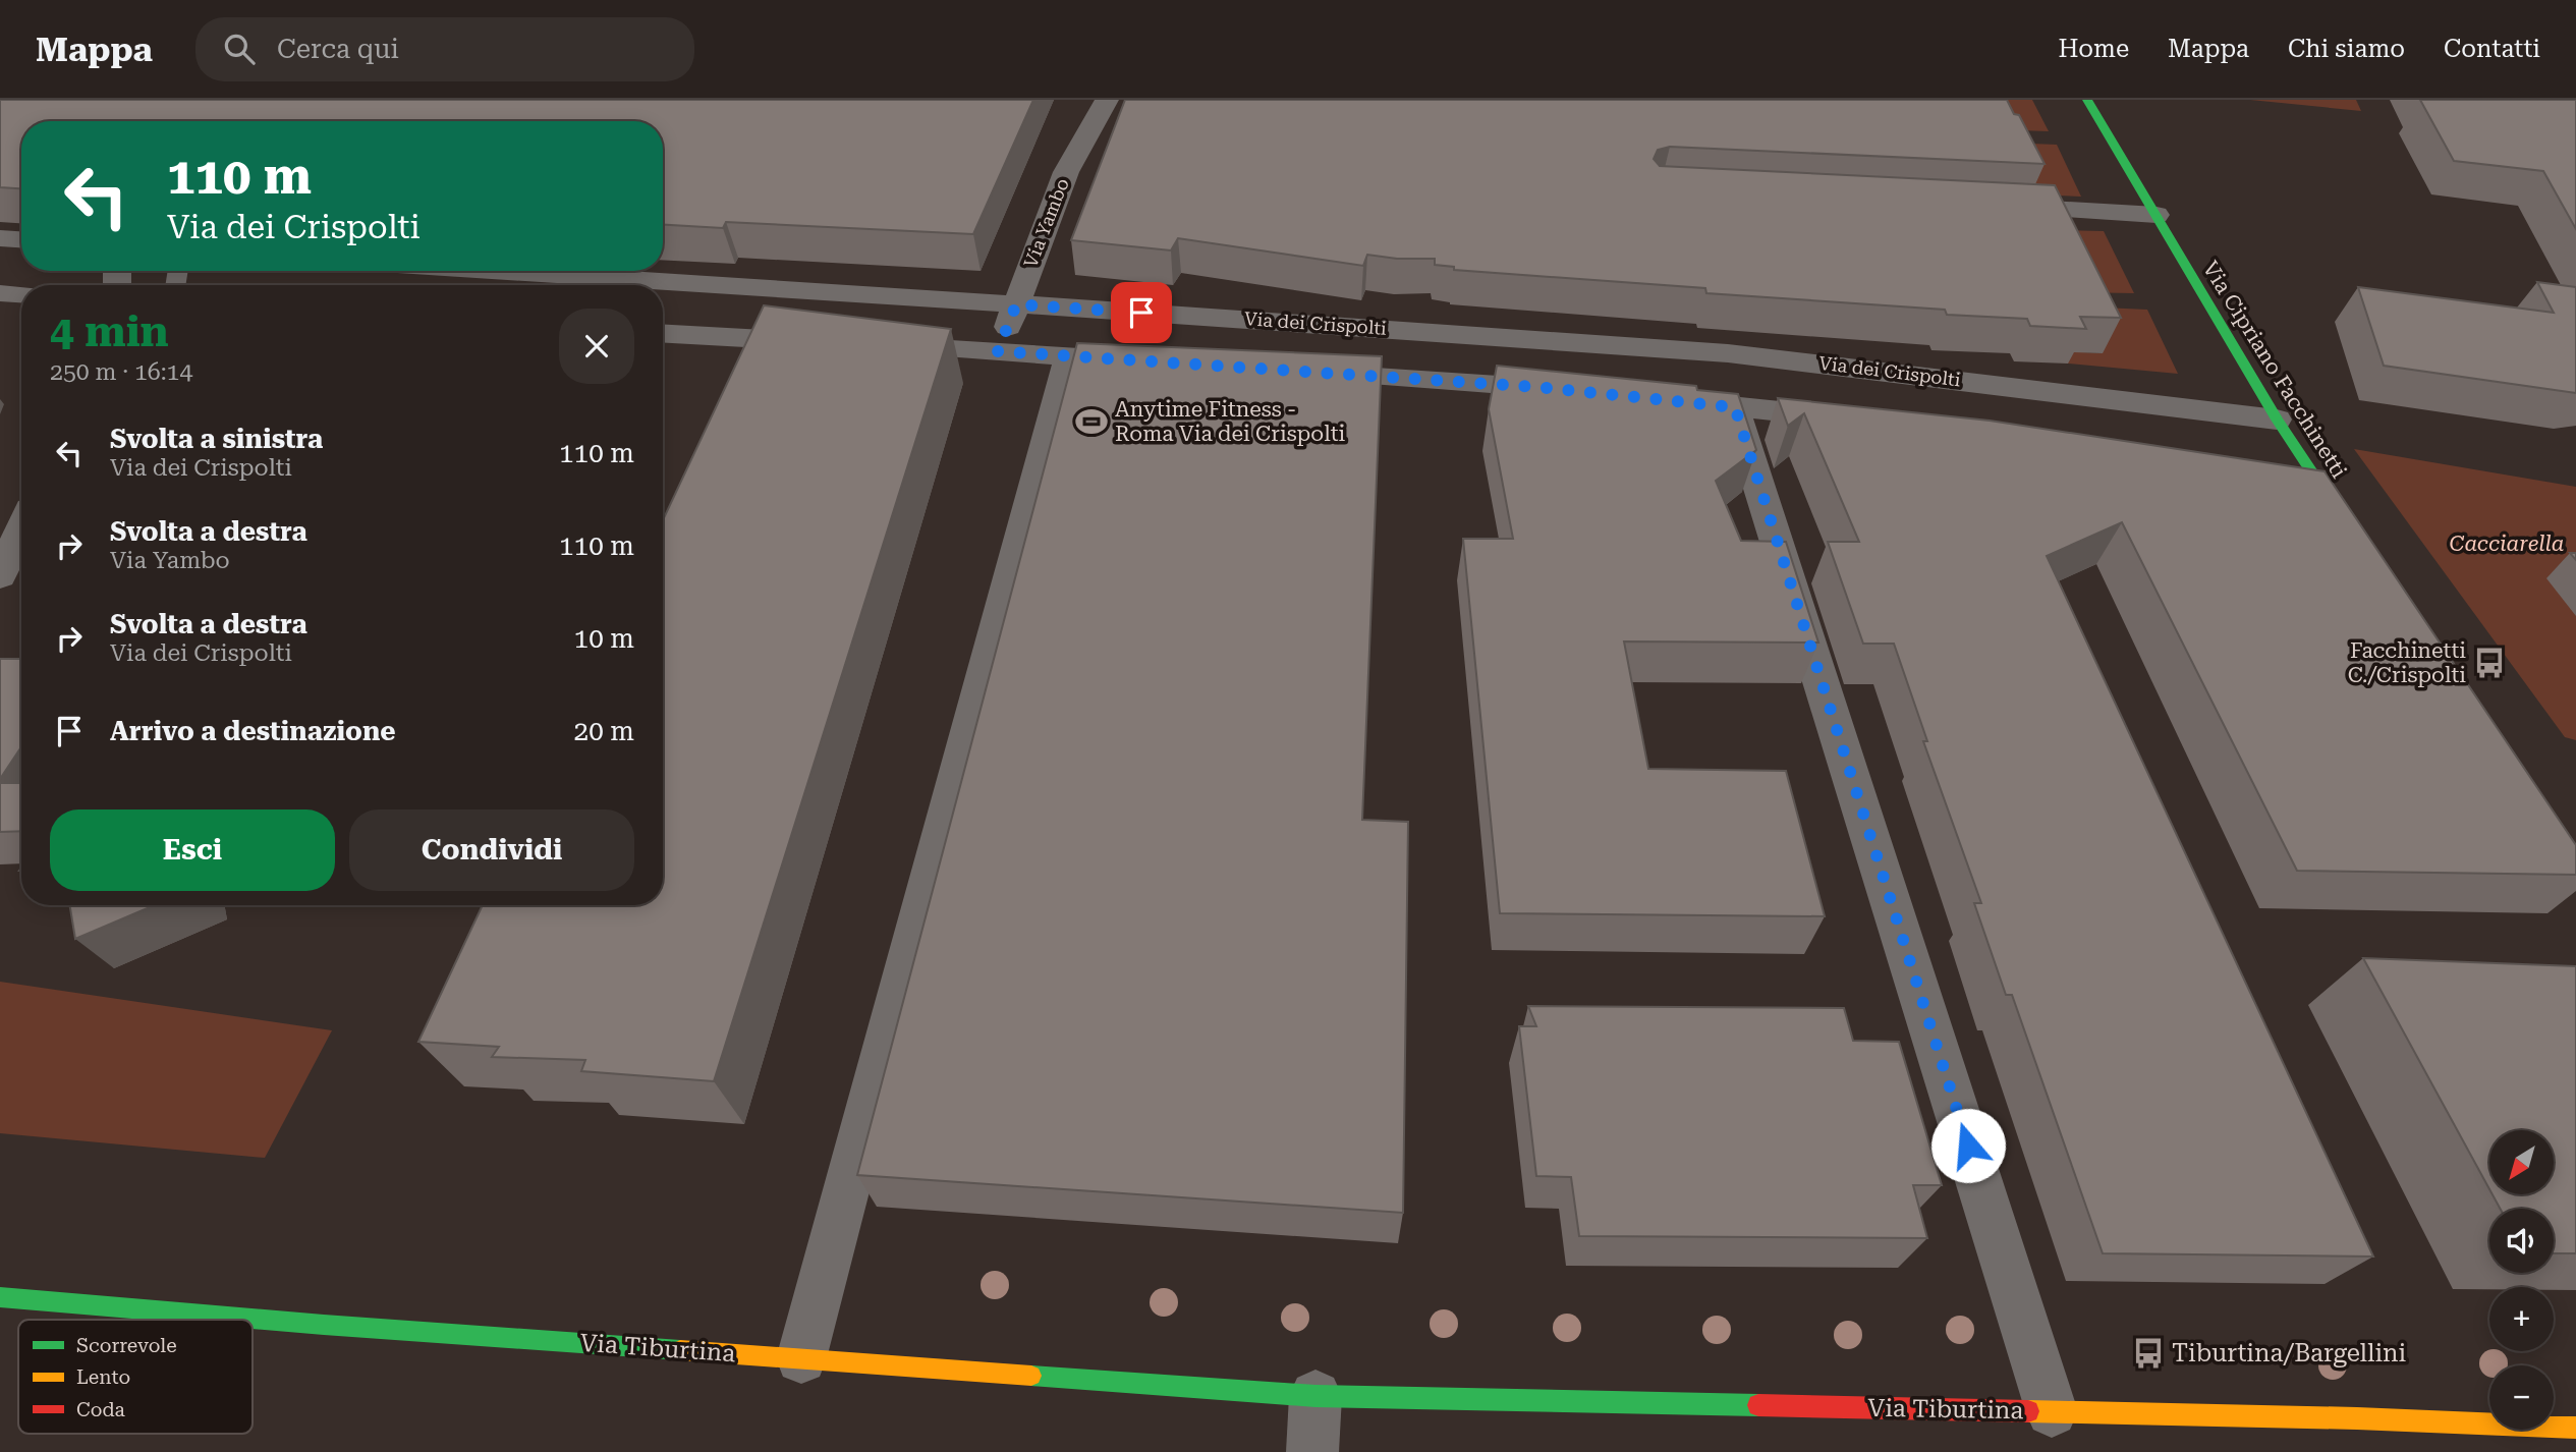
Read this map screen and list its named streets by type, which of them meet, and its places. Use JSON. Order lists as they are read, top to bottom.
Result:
{
  "streets": {
    "main road": ["Via Cipriano Facchinetti", "Via Tiburtina"],
    "street": ["Via Yambo", "Via dei Crispolti"]
  },
  "crossings": [
    ["Via Yambo", "Via dei Crispolti"],
    ["Via dei Crispolti", "Via Cipriano Facchinetti"]
  ],
  "parks": ["Cacciarella"],
  "places": {
    "sports": ["Anytime Fitness - Roma Via dei Crispolti"],
    "bus stop": ["Facchinetti C./Crispolti", "Tiburtina/Bargellini"]
  },
  "legend": ["Scorrevole", "Lento", "Coda"],
  "north": "bottom left",
  "page": {
    "header": "Mappa",
    "search": "Cerca qui",
    "nav": [
      "Home",
      "Mappa",
      "Chi siamo",
      "Contatti"
    ],
    "turn": ["110 m", "Via dei Crispolti"],
    "heading": ["4 min", "250 m · 16:14"],
    "list": [
      {
        "name": "Svolta a sinistra",
        "note": "Via dei Crispolti",
        "value": "110 m"
      },
      {
        "name": "Svolta a destra",
        "note": "Via Yambo",
        "value": "110 m"
      },
      {
        "name": "Svolta a destra",
        "note": "Via dei Crispolti",
        "value": "10 m"
      },
      {
        "name": "Arrivo a destinazione",
        "value": "20 m"
      }
    ],
    "buttons": ["Esci", "Condividi"],
    "map_buttons": ["+", "−"]
  }
}
